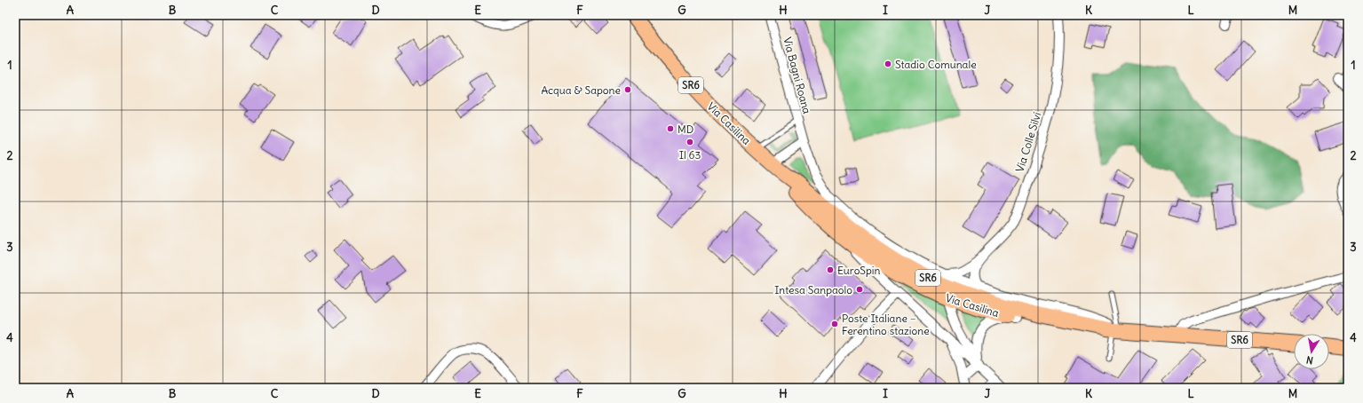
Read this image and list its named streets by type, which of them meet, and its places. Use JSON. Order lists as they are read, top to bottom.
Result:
{
  "streets": {
    "main road": ["SR6", "Via Casilina"],
    "street": ["Via Bagni Roana", "Via Colle Silvi"]
  },
  "places": [
    "Stadio Comunale",
    "Acqua & Sapone",
    "MD",
    "Il 63",
    "EuroSpin",
    "Intesa Sanpaolo",
    "Poste Italiane – Ferentino stazione"
  ],
  "north": "bottom",
  "grid": {
    "columns": [
      "A",
      "B",
      "C",
      "D",
      "E",
      "F",
      "G",
      "H",
      "I",
      "J",
      "K",
      "L",
      "M"
    ],
    "rows": [
      "1",
      "2",
      "3",
      "4"
    ]
  }
}
